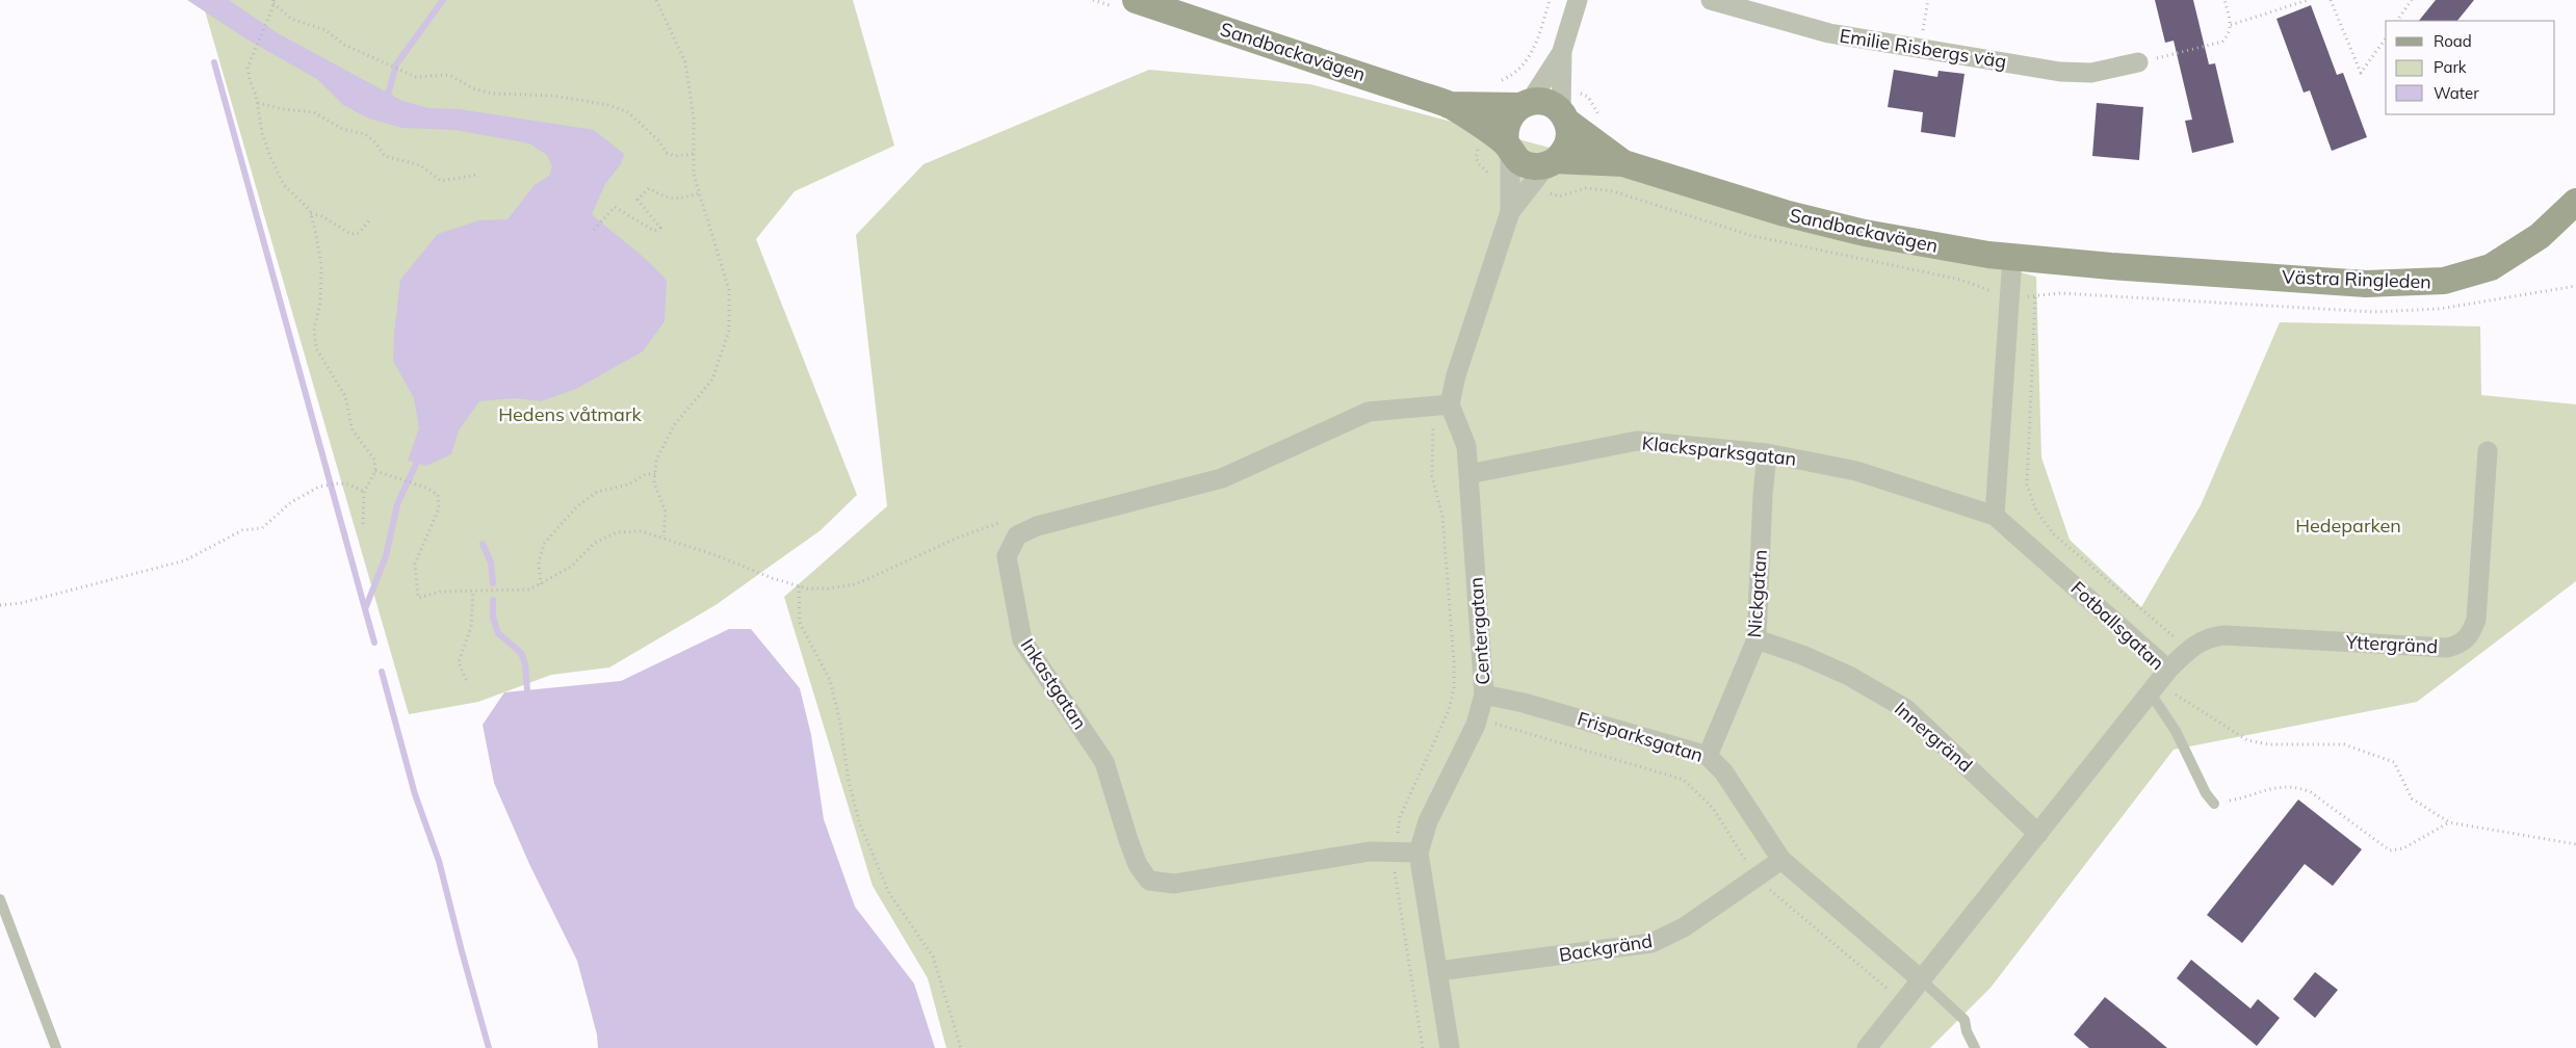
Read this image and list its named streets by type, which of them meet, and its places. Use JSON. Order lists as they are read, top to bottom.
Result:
{
  "streets": {
    "street": [
      "Emilie Risbergs väg",
      "Sandbackavägen",
      "Västra Ringleden",
      "Klacksparksgatan",
      "Nickgatan",
      "Fotballsgatan",
      "Centergatan",
      "Yttergränd",
      "Inkastgatan",
      "Frisparksgatan",
      "Innergränd",
      "Backgränd"
    ]
  },
  "crossings": [
    ["Sandbackavägen", "Västra Ringleden"],
    ["Klacksparksgatan", "Nickgatan"],
    ["Klacksparksgatan", "Fotballsgatan"],
    ["Klacksparksgatan", "Centergatan"],
    ["Nickgatan", "Frisparksgatan"],
    ["Nickgatan", "Innergränd"],
    ["Fotballsgatan", "Yttergränd"],
    ["Fotballsgatan", "Frisparksgatan"],
    ["Fotballsgatan", "Innergränd"],
    ["Centergatan", "Inkastgatan"],
    ["Centergatan", "Frisparksgatan"],
    ["Centergatan", "Backgränd"],
    ["Frisparksgatan", "Backgränd"]
  ],
  "parks": ["Hedens våtmark", "Hedeparken"],
  "legend": ["Road", "Park", "Water"]
}
